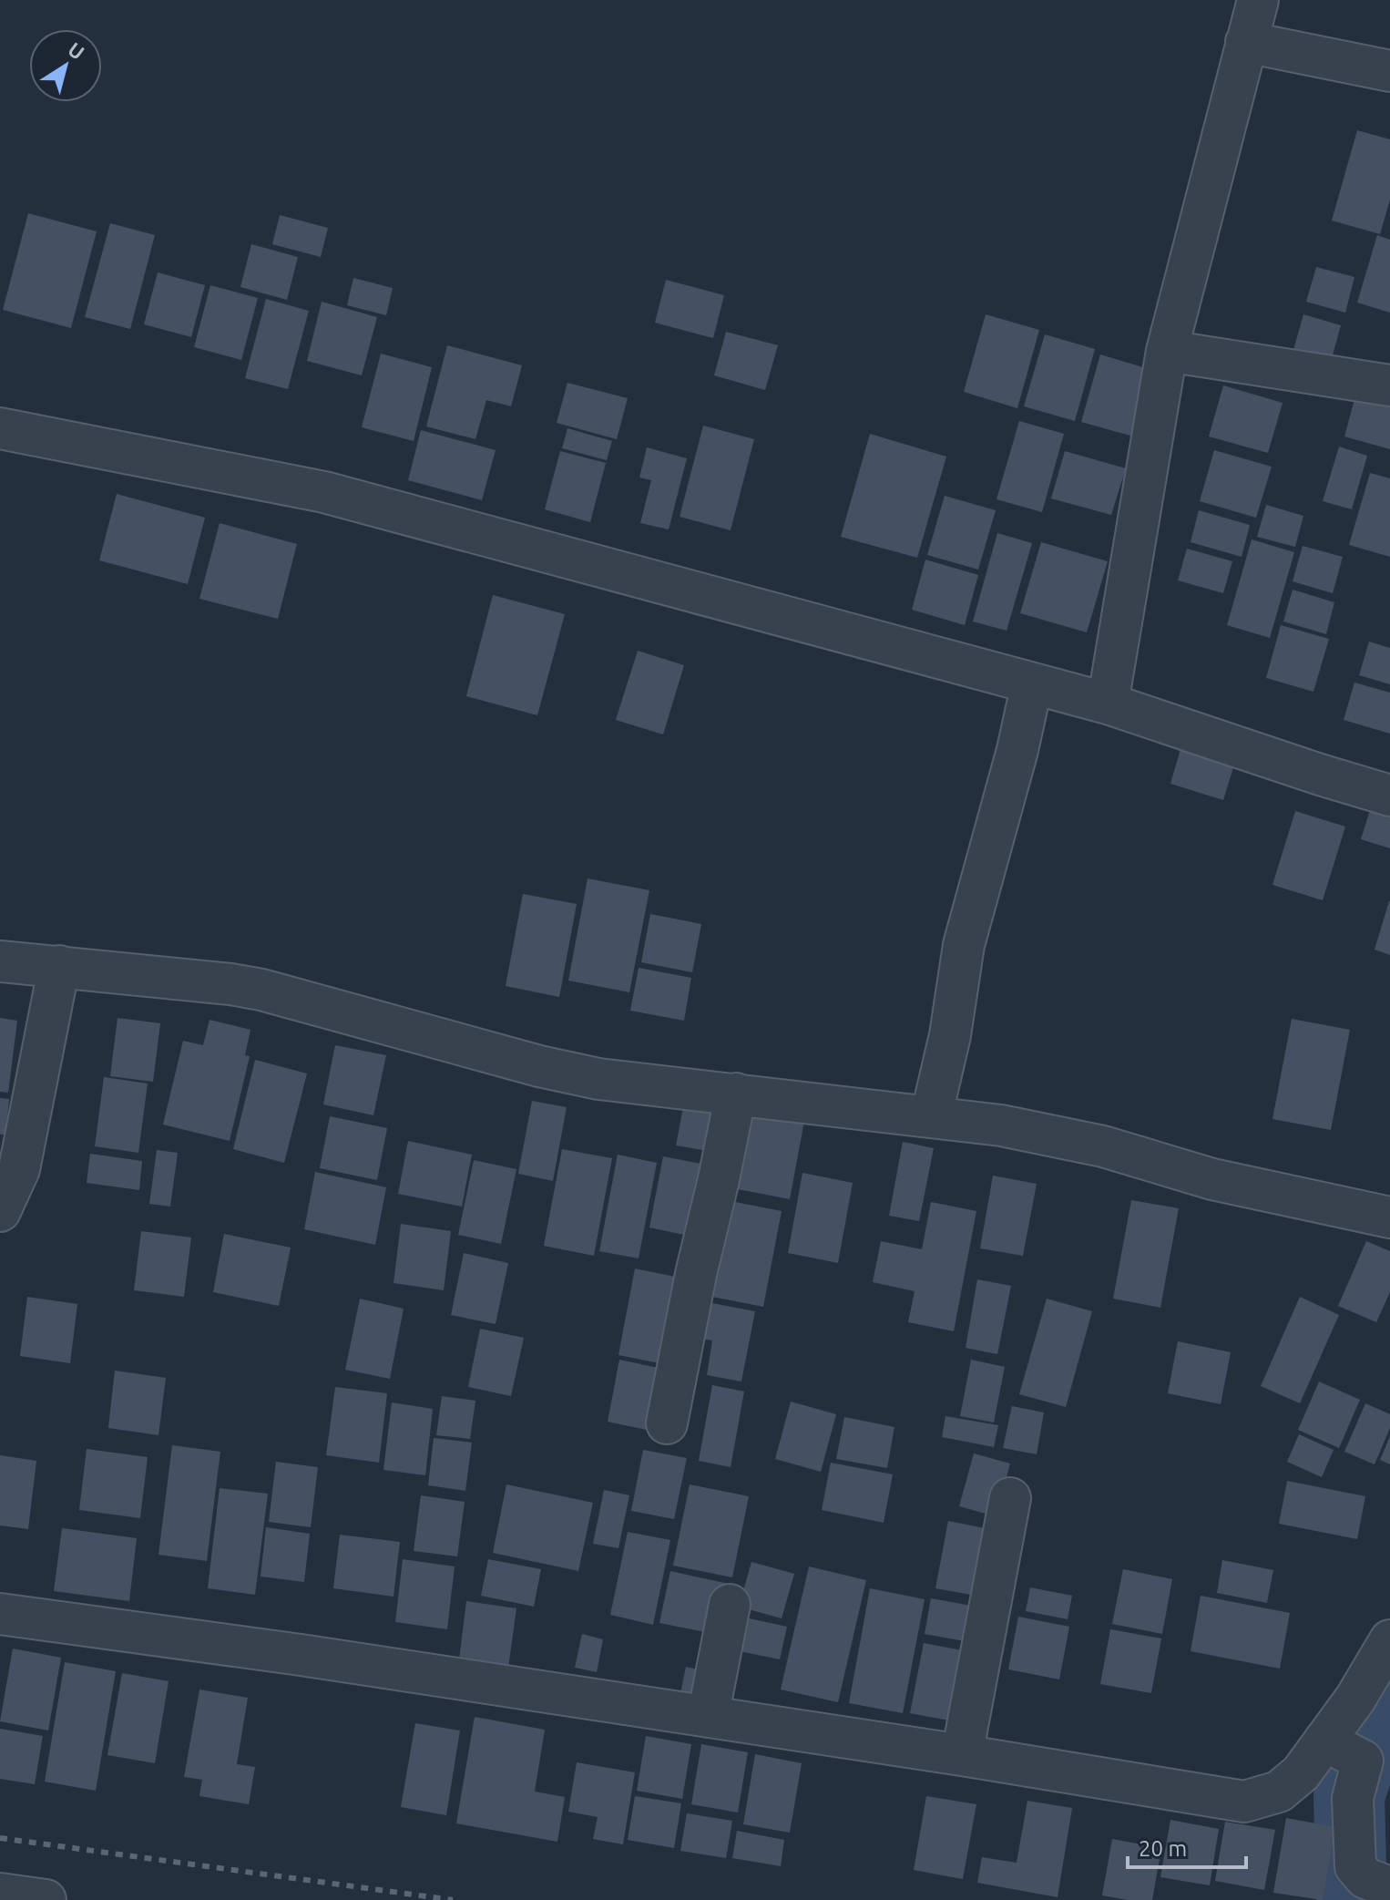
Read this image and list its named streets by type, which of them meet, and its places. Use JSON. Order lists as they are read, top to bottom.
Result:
{
  "scale_bar": "20 m",
  "north": "top right"
}
